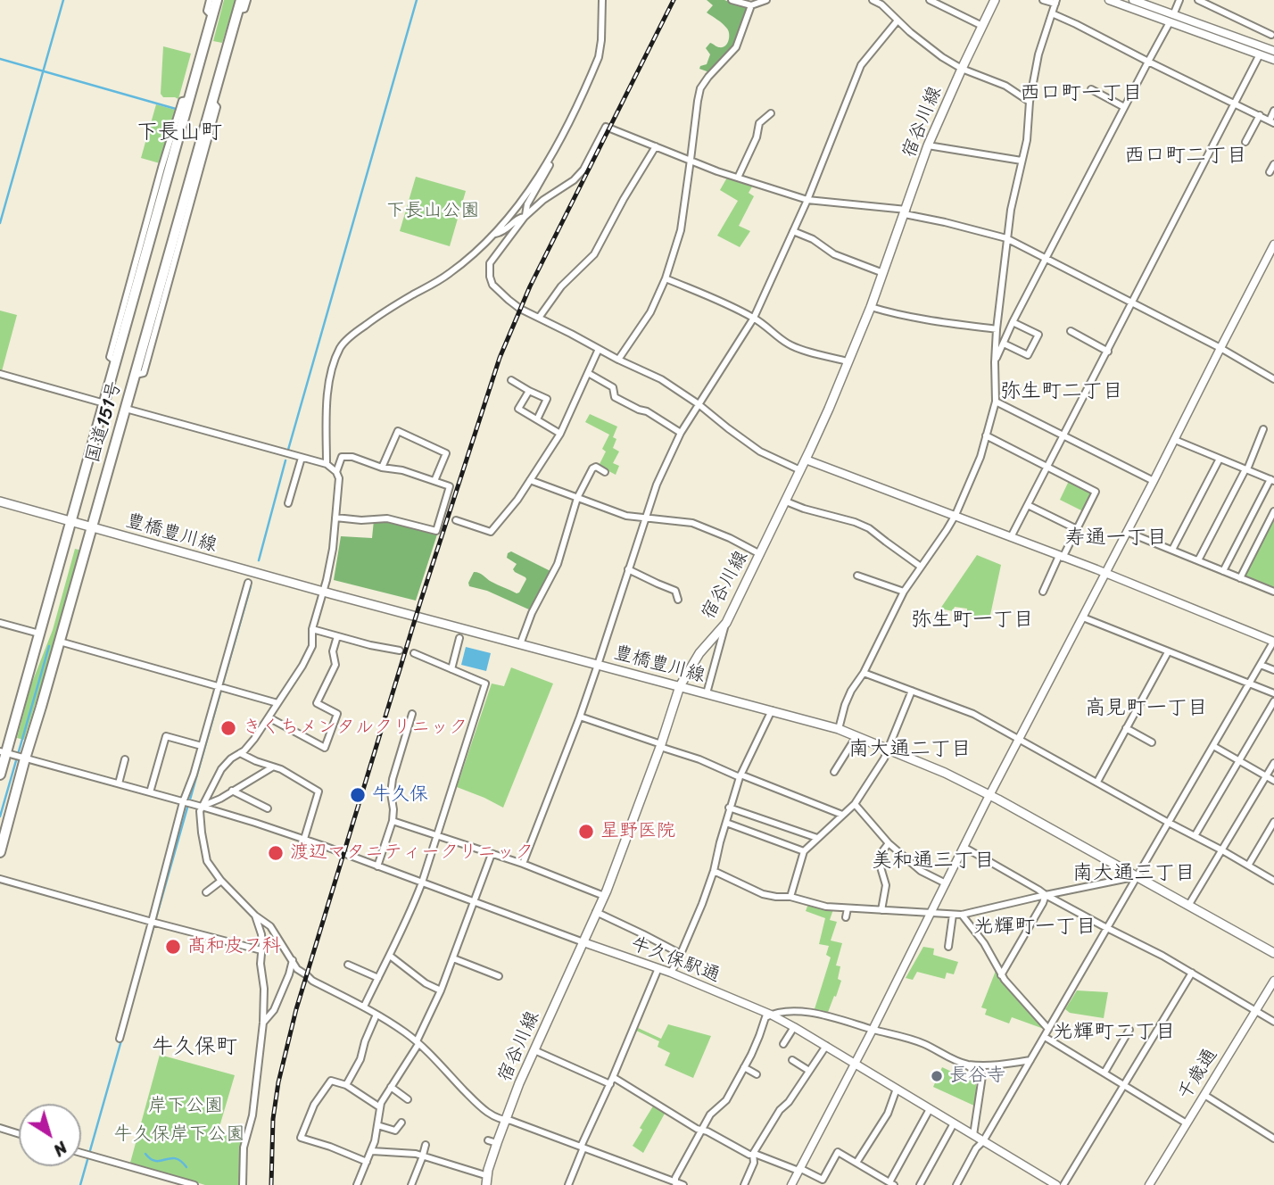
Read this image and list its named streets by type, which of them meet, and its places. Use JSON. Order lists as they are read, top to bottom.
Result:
{
  "streets": {
    "highway": ["国道151号"],
    "main road": ["宿谷川線", "豊橋豊川線"],
    "street": ["牛久保駅通", "千歳通"]
  },
  "crossings": [
    ["宿谷川線", "豊橋豊川線"],
    ["宿谷川線", "牛久保駅通"],
    ["国道151号", "豊橋豊川線"],
    ["国道151号", "牛久保駅通"]
  ],
  "districts": [
    "西口町一丁目",
    "下長山町",
    "西口町二丁目",
    "弥生町二丁目",
    "寿通一丁目",
    "弥生町一丁目",
    "高見町一丁目",
    "南大通二丁目",
    "美和通三丁目",
    "南大通三丁目",
    "光輝町一丁目",
    "光輝町二丁目",
    "牛久保町"
  ],
  "parks": ["下長山公園", "岸下公園", "牛久保岸下公園"],
  "places": [
    "きくちメンタルクリニック",
    "牛久保",
    "星野医院",
    "渡辺マタニティークリニック",
    "髙和皮フ科",
    "長谷寺"
  ],
  "north": "bottom right"
}
